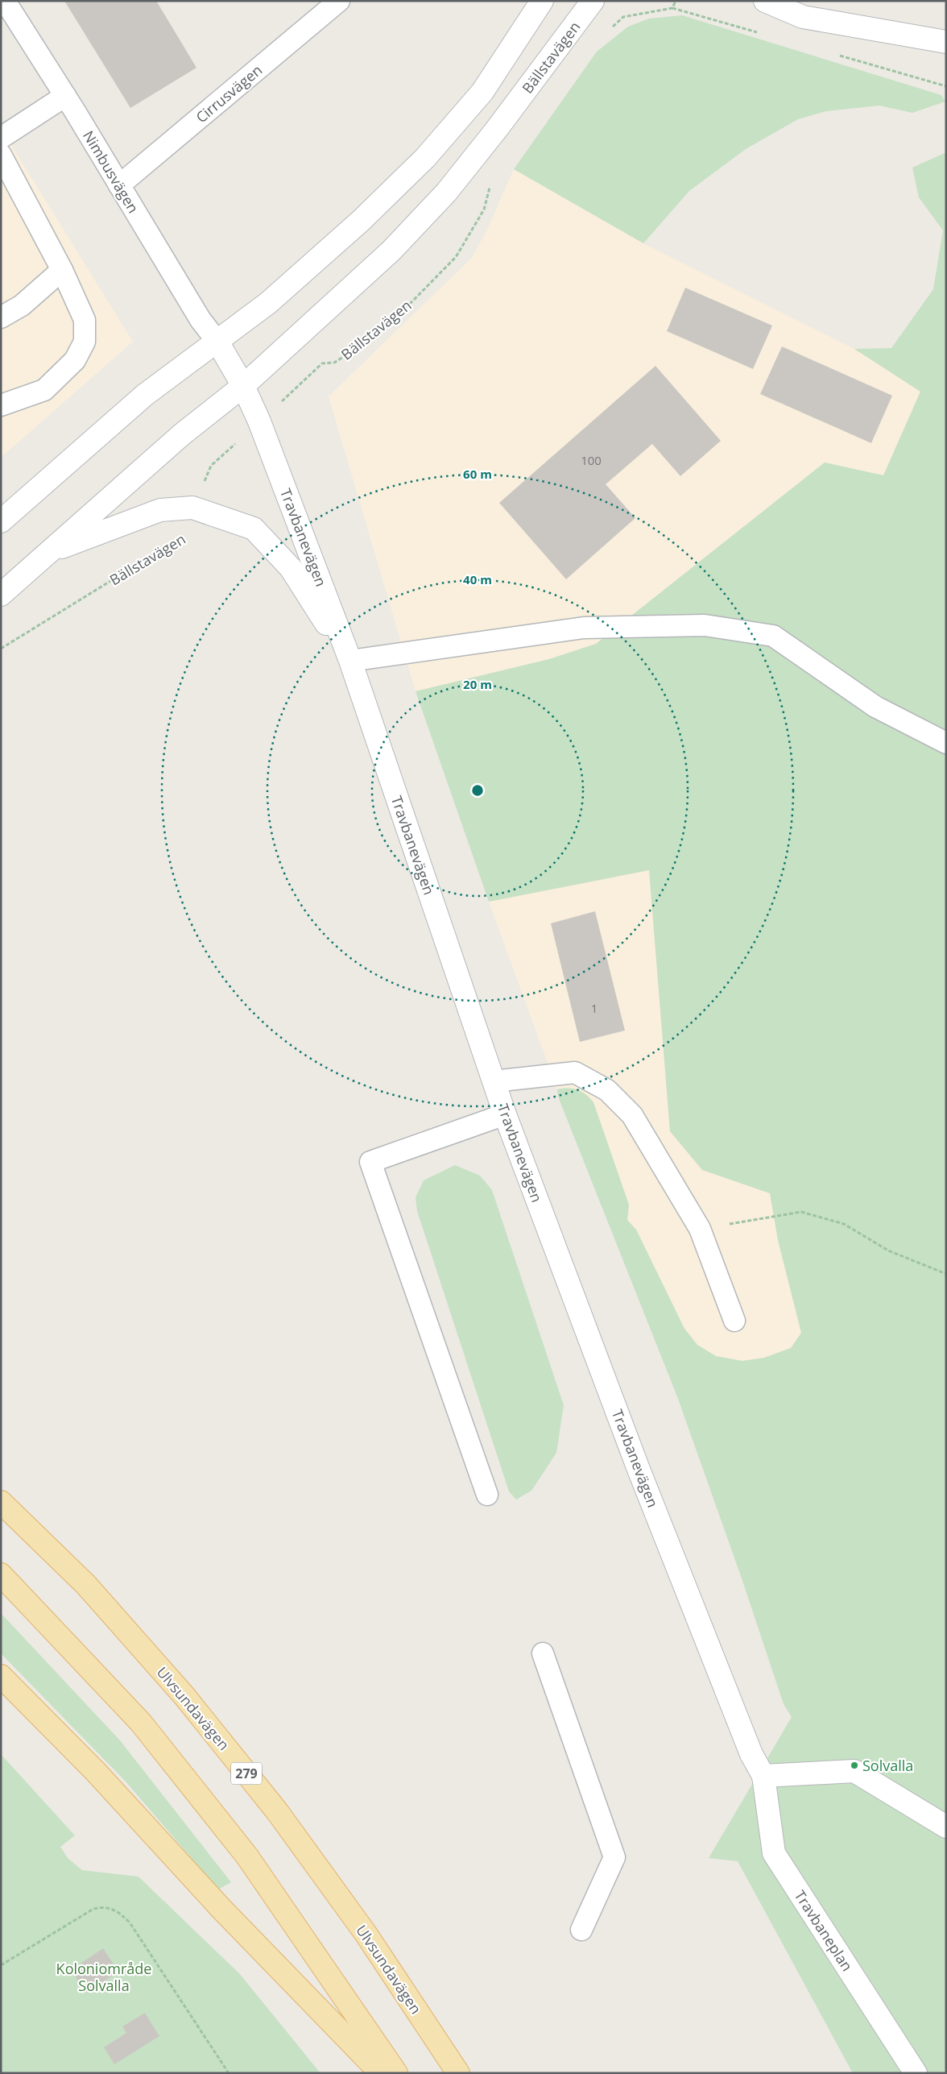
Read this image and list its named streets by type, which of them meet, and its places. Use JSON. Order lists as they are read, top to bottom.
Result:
{
  "streets": {
    "main road": ["Ulvsundavägen", "279"],
    "street": ["Bällstavägen", "Travbanevägen", "Travbaneplan"],
    "lane": ["Cirrusvägen", "Nimbusvägen"]
  },
  "crossings": [
    ["Bällstavägen", "Travbanevägen"],
    ["Cirrusvägen", "Nimbusvägen"],
    ["Nimbusvägen", "Travbanevägen"],
    ["Travbanevägen", "Travbaneplan"]
  ],
  "parks": ["Koloniområde Solvalla"],
  "places": ["Solvalla"],
  "house_numbers": ["100", "1"],
  "rings": ["60 m", "40 m", "20 m"]
}
